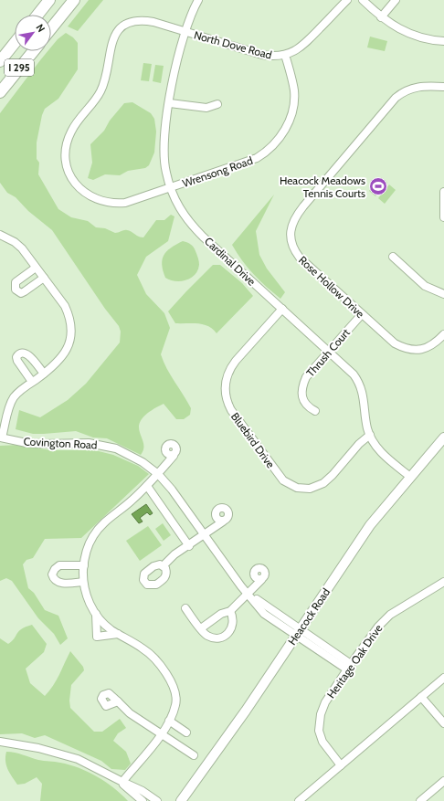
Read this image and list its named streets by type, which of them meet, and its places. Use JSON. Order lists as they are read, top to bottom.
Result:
{
  "streets": {
    "highway": ["I 295"],
    "main road": ["Heacock Road"],
    "street": [
      "North Dove Road",
      "Wrensong Road",
      "Cardinal Drive",
      "Rose Hollow Drive",
      "Thrush Court",
      "Bluebird Drive",
      "Covington Road",
      "Heritage Oak Drive"
    ]
  },
  "crossings": [
    ["North Dove Road", "Wrensong Road"],
    ["North Dove Road", "Cardinal Drive"],
    ["Wrensong Road", "Cardinal Drive"],
    ["Cardinal Drive", "Thrush Court"],
    ["Cardinal Drive", "Bluebird Drive"],
    ["Cardinal Drive", "Heacock Road"],
    ["Rose Hollow Drive", "Thrush Court"],
    ["Covington Road", "Heacock Road"],
    ["Covington Road", "Heritage Oak Drive"]
  ],
  "places": {
    "sports": ["Heacock Meadows Tennis Courts"]
  },
  "north": "top right"
}
